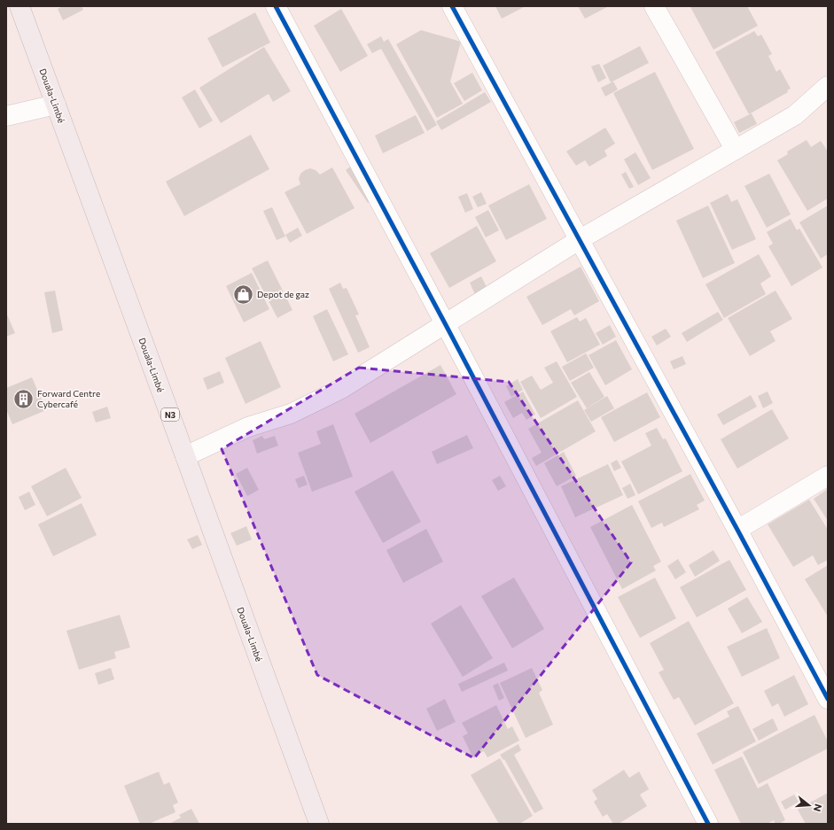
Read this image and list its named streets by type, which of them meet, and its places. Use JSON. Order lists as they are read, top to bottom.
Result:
{
  "streets": {
    "highway": ["Douala-Limbé", "N3"]
  },
  "places": {
    "shop": ["Depot de gaz"],
    "building": ["Forward Centre Cybercafé"]
  },
  "north": "right"
}
